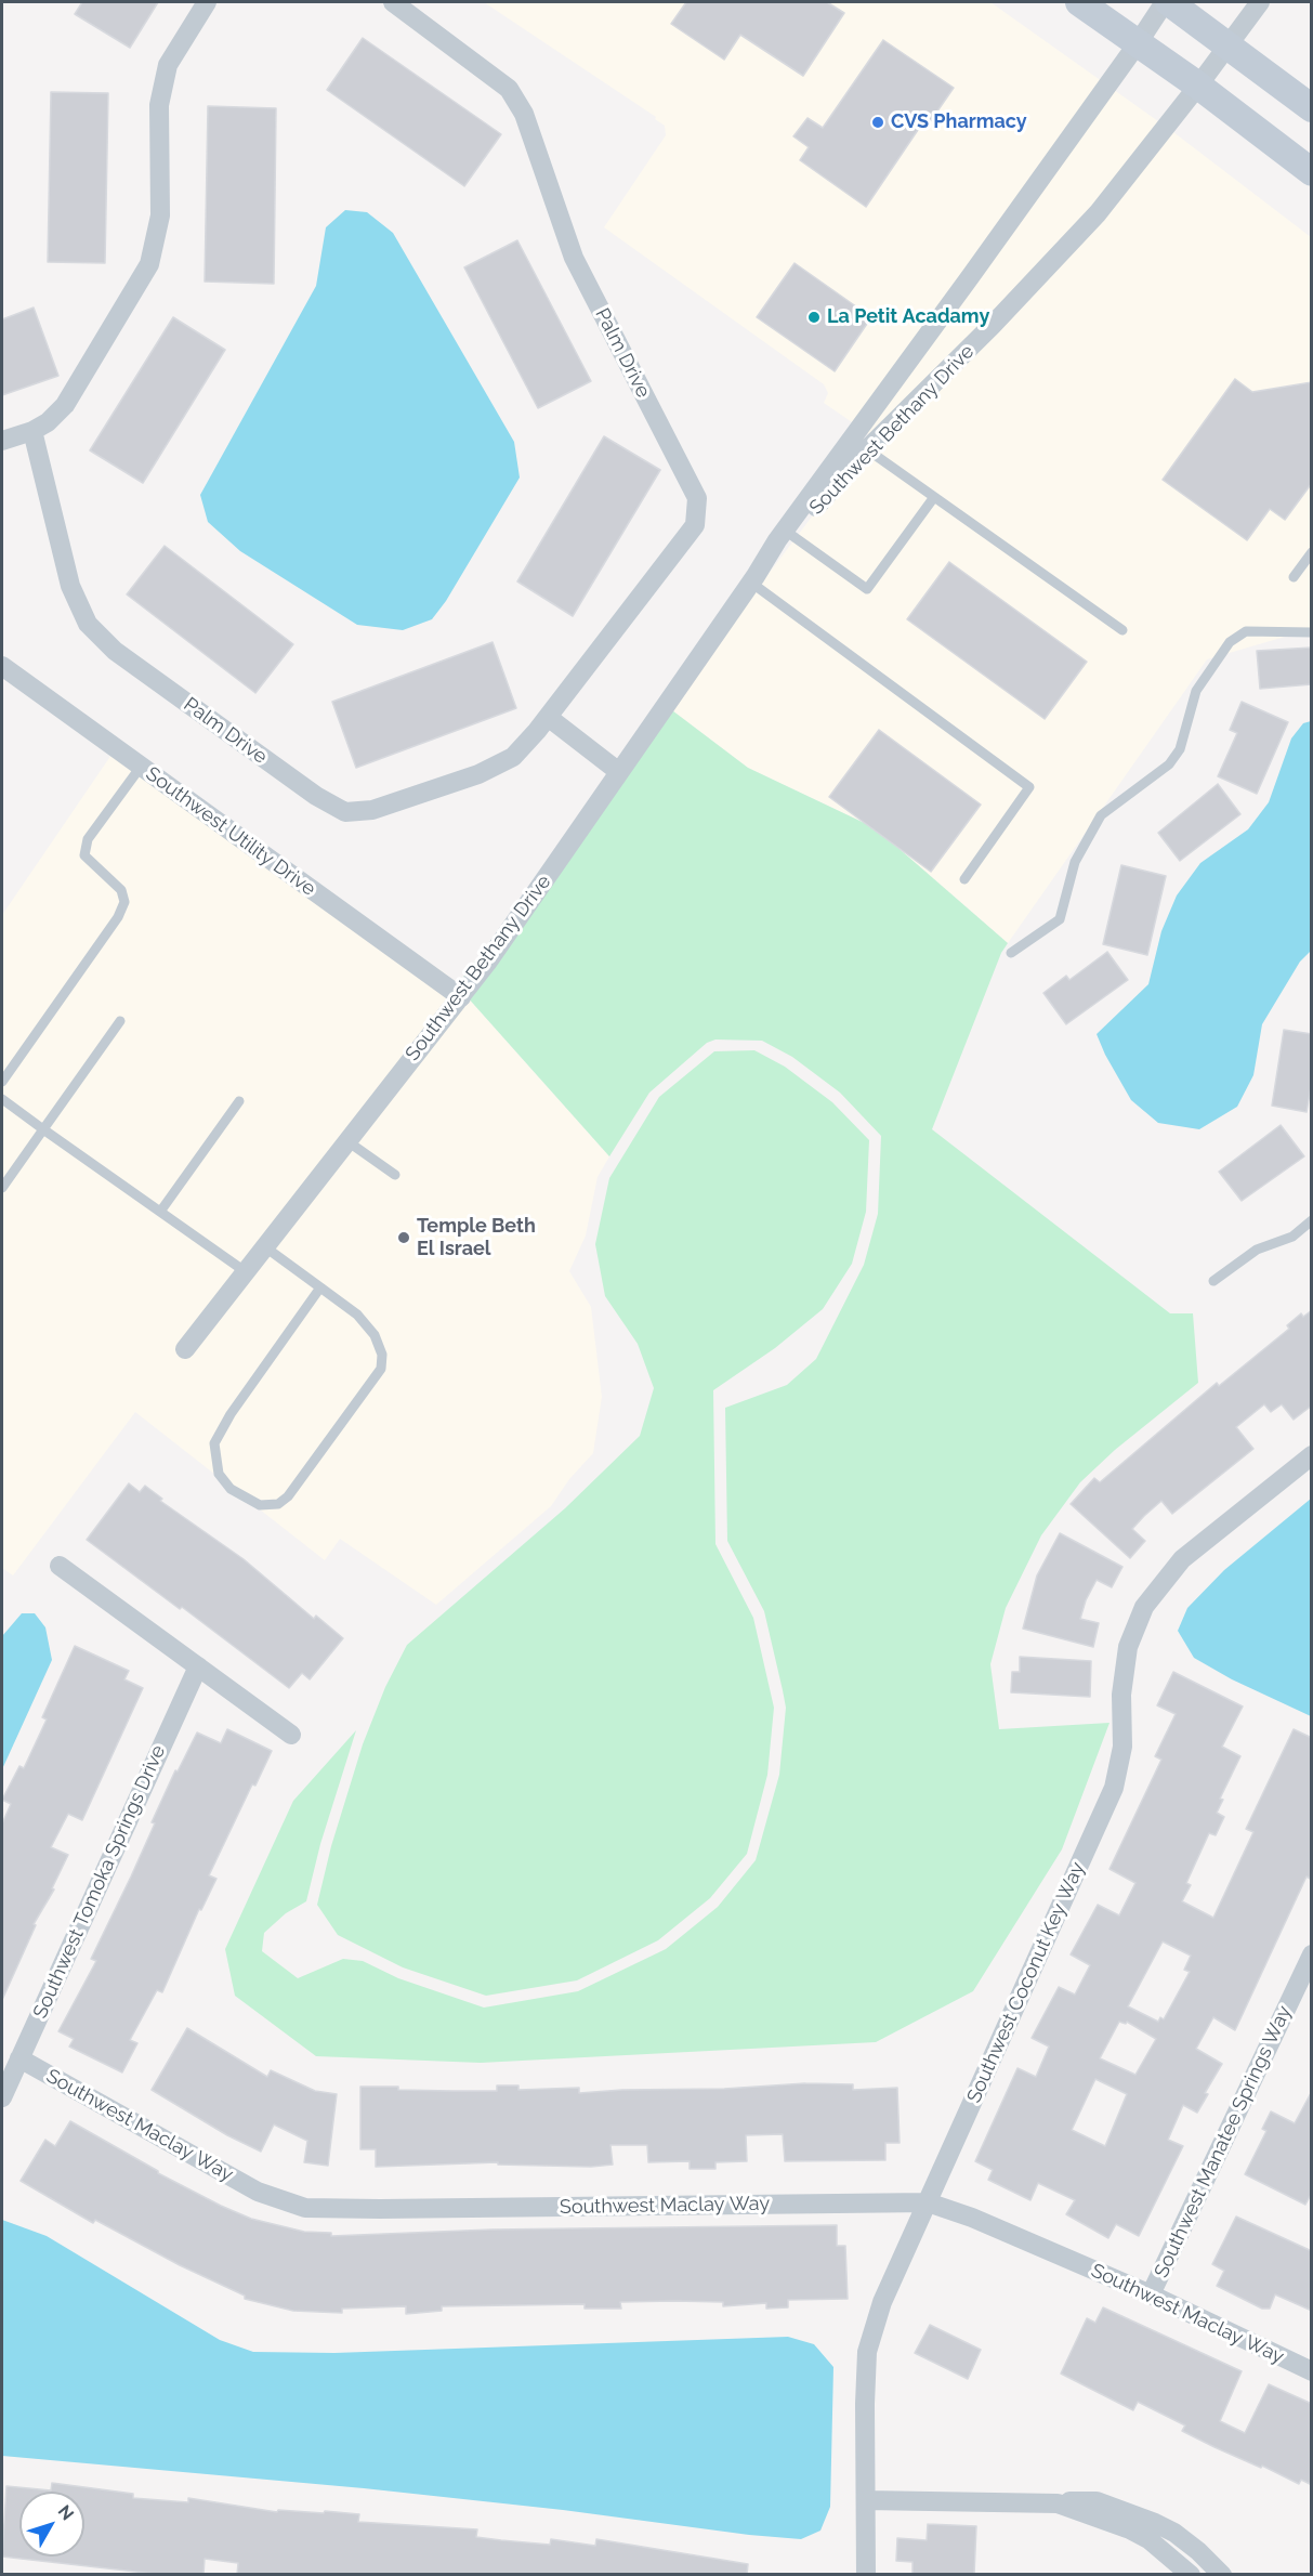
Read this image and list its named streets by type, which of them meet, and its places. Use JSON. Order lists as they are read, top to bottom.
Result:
{
  "streets": {
    "street": [
      "Palm Drive",
      "Southwest Bethany Drive",
      "Southwest Utility Drive",
      "Southwest Tomoka Springs Drive",
      "Southwest Coconut Key Way",
      "Southwest Maclay Way",
      "Southwest Manatee Springs Way"
    ]
  },
  "crossings": [
    ["Southwest Bethany Drive", "Southwest Utility Drive"],
    ["Southwest Tomoka Springs Drive", "Southwest Maclay Way"],
    ["Southwest Coconut Key Way", "Southwest Maclay Way"],
    ["Southwest Maclay Way", "Southwest Manatee Springs Way"]
  ],
  "places": ["CVS Pharmacy", "La Petit Acadamy", "Temple Beth El Israel"],
  "north": "top right"
}
